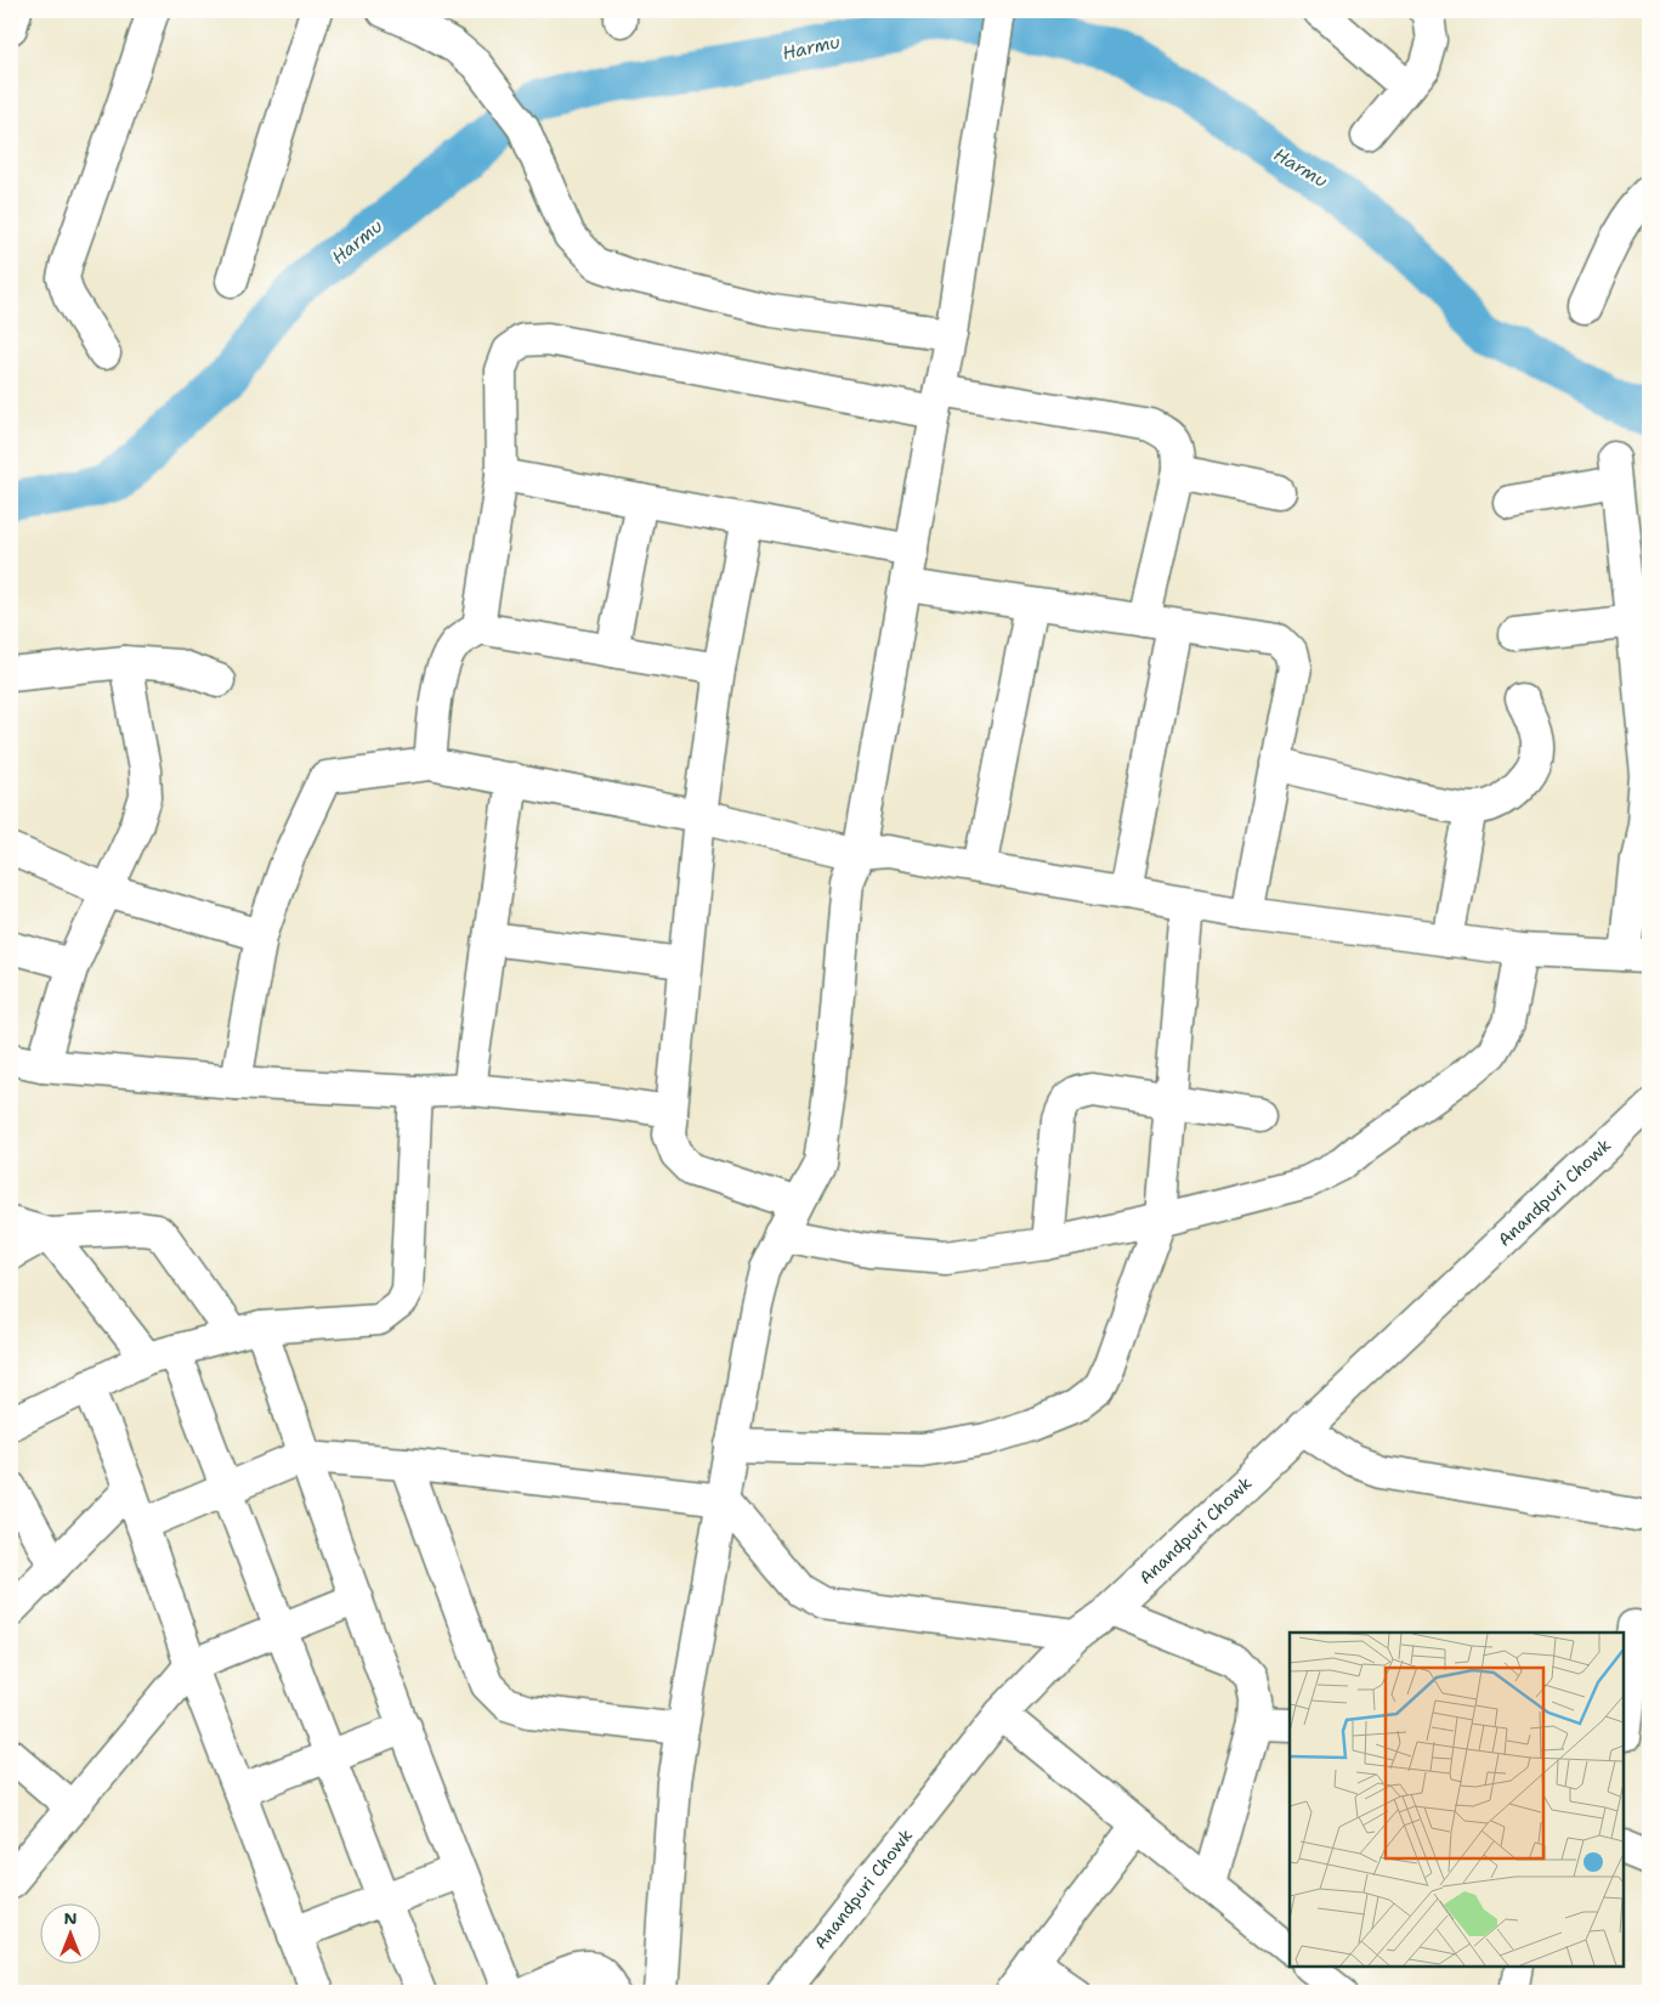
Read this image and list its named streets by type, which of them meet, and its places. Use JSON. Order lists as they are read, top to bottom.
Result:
{
  "streets": {
    "street": ["Anandpuri Chowk"]
  },
  "water": ["Harmu"],
  "north": "top"
}
